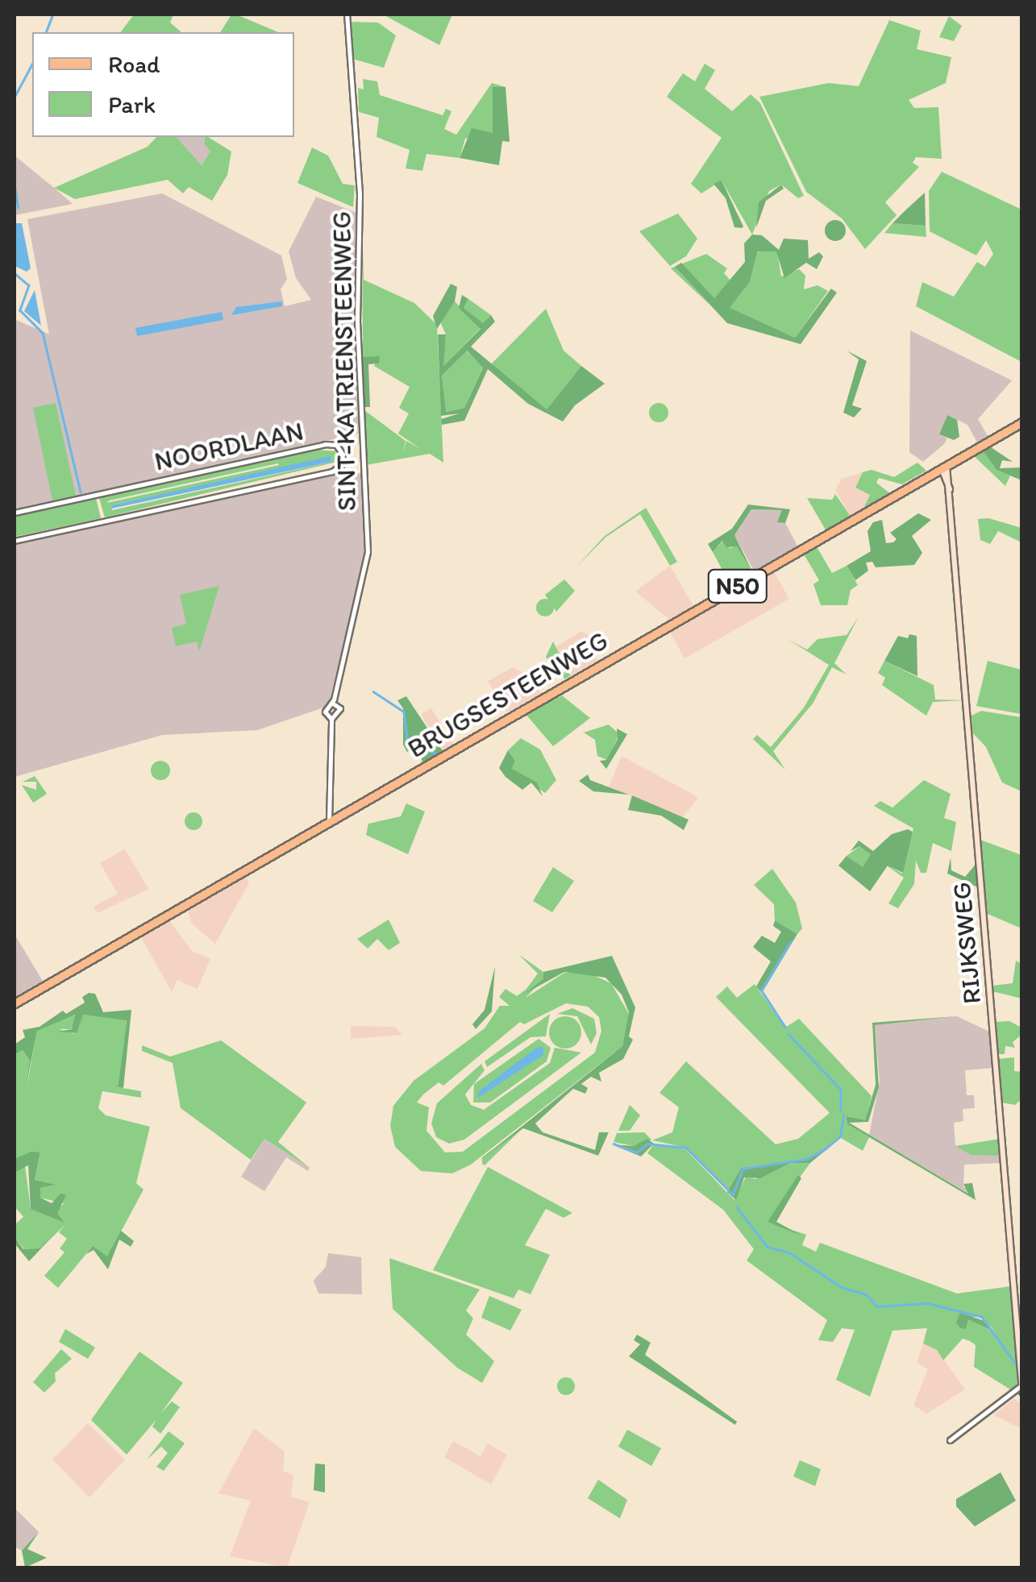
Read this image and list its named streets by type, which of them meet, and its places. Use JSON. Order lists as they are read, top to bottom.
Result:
{
  "streets": {
    "main road": ["N50", "BRUGSESTEENWEG", "RIJKSWEG"],
    "street": ["SINT-KATRIENSTEENWEG", "NOORDLAAN"]
  },
  "crossings": [
    ["BRUGSESTEENWEG", "RIJKSWEG"]
  ],
  "legend": ["Road", "Park"]
}
